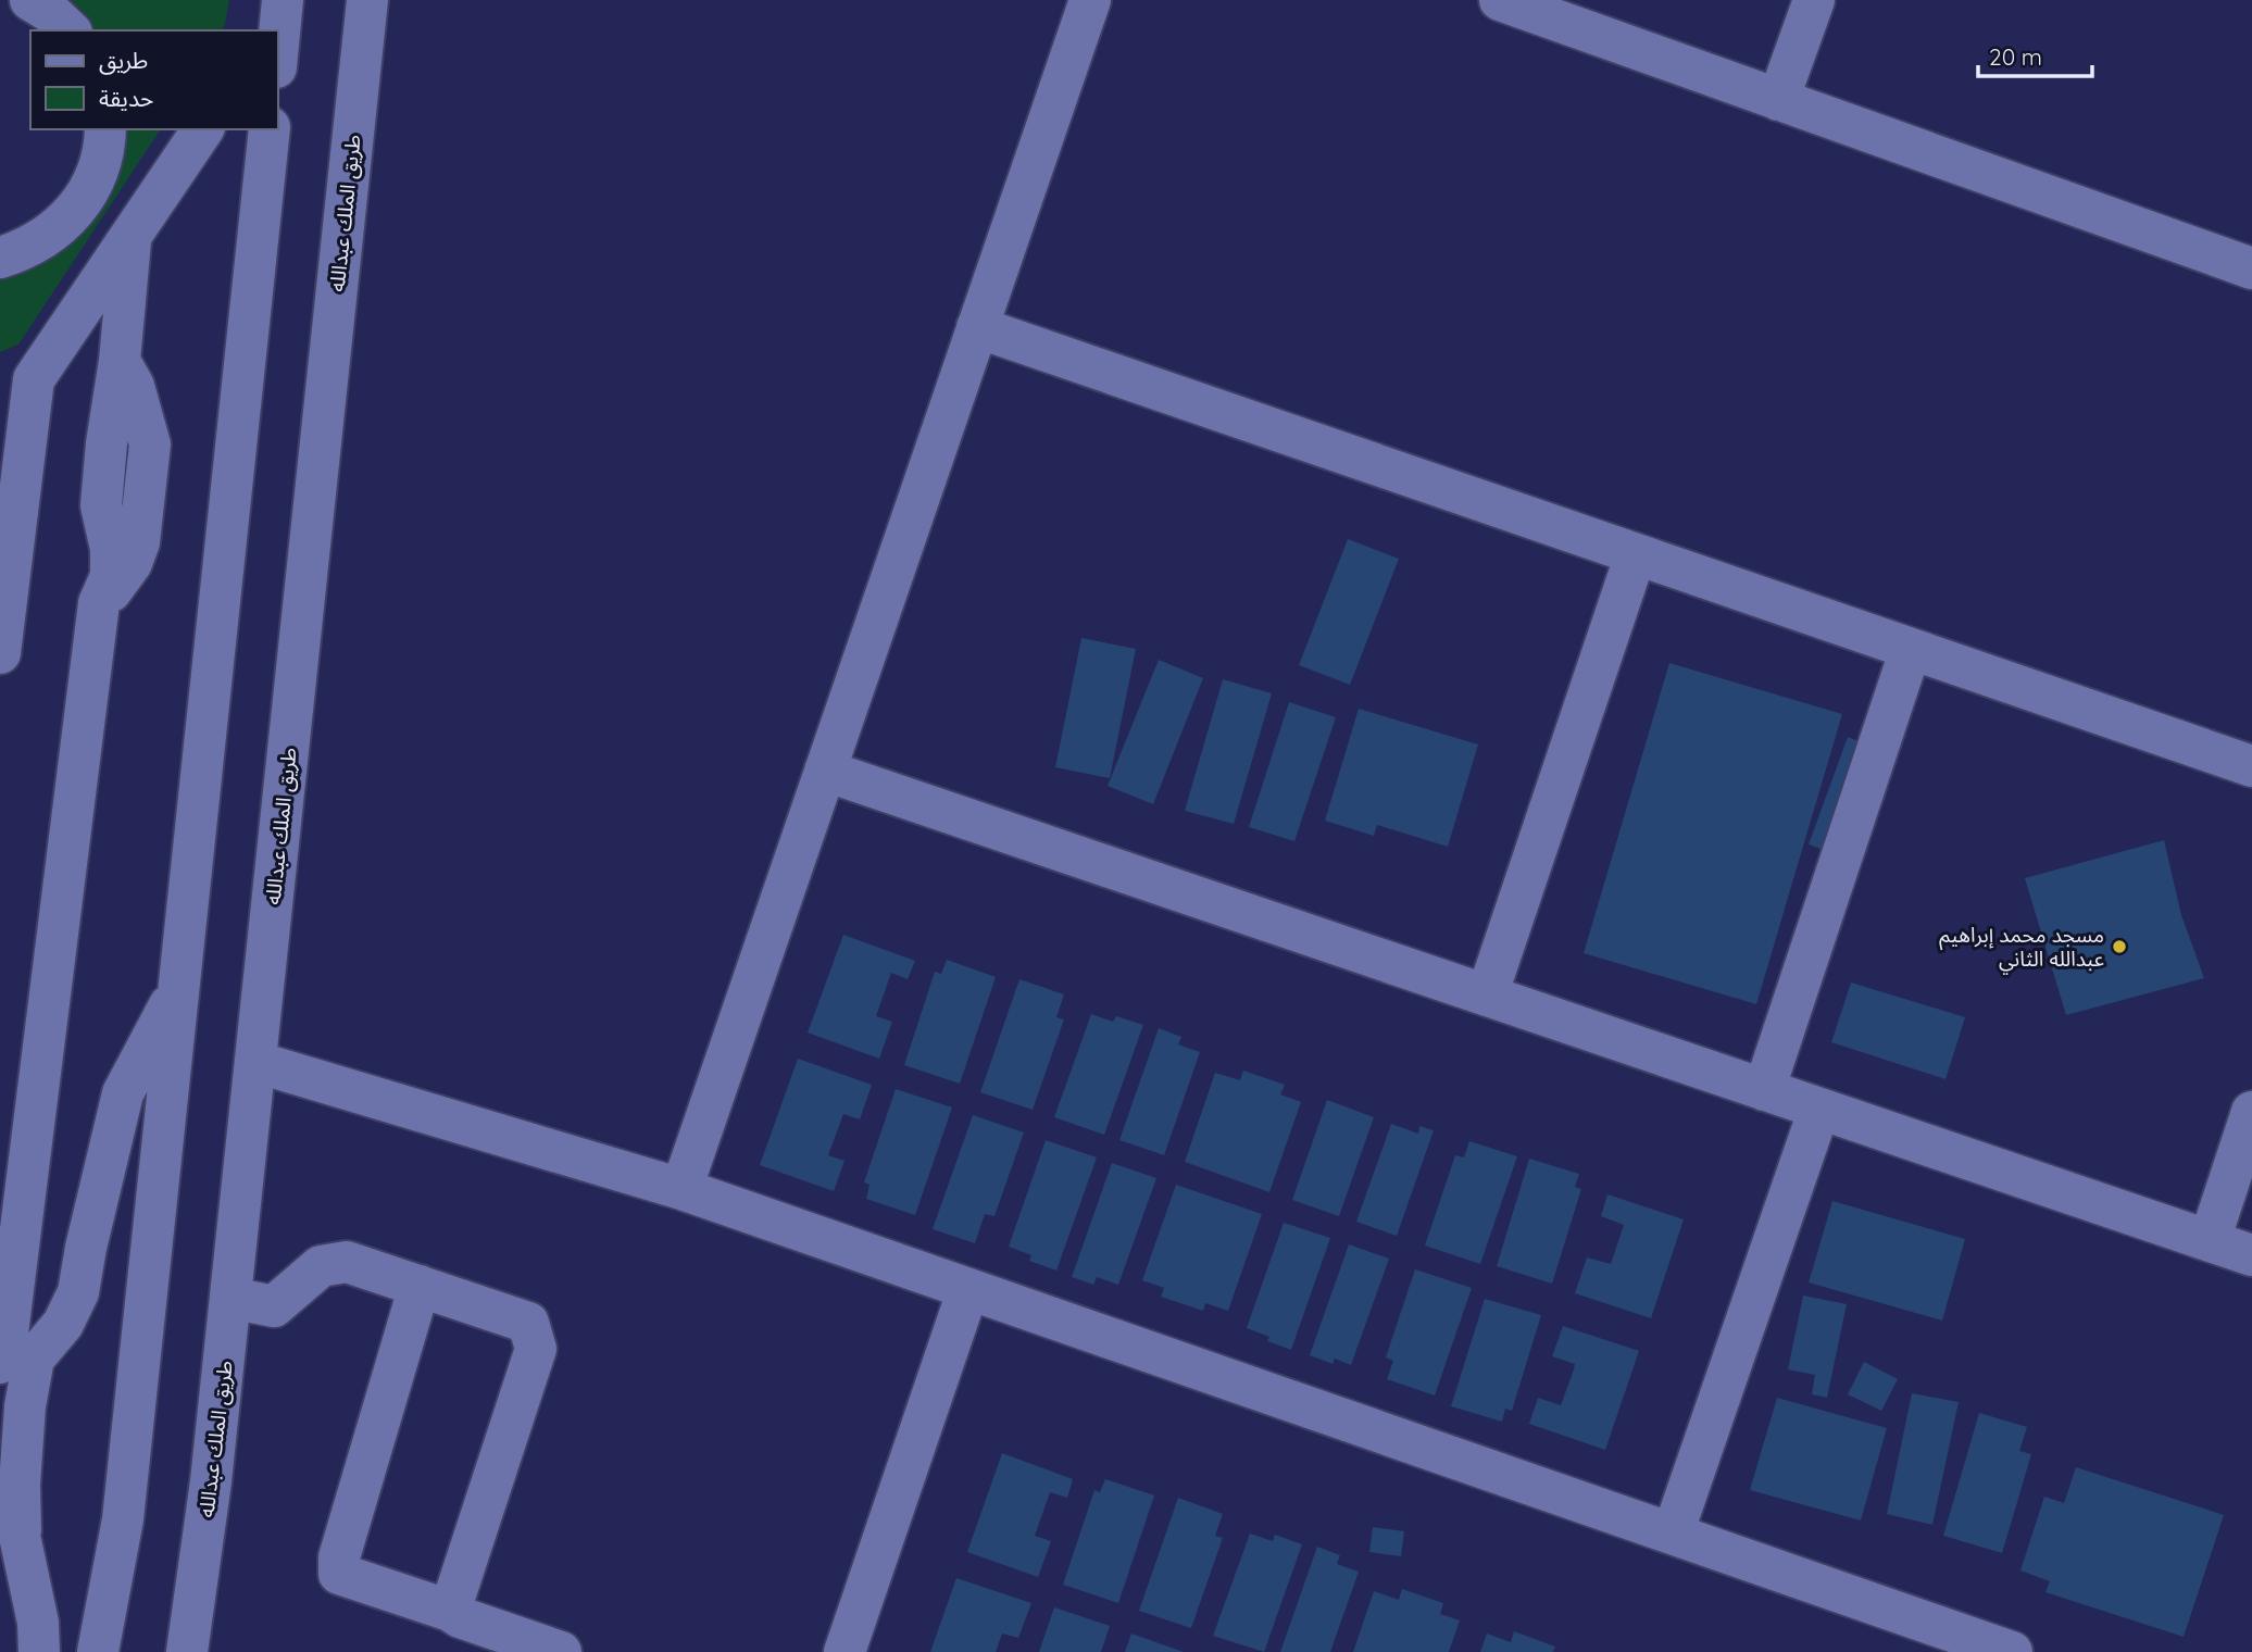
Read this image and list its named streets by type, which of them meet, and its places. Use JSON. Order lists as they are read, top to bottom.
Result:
{
  "streets": {
    "street": ["طريق الملك عبدالله"]
  },
  "places": ["مسجد محمد إبراهيم عبدالله الثاني"],
  "legend": ["طريق", "حديقة"],
  "scale_bar": "20 m"
}
